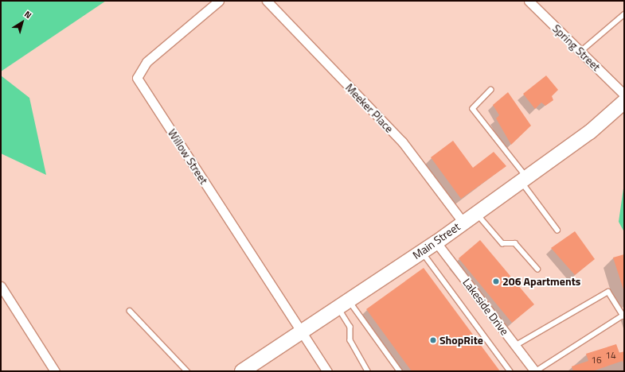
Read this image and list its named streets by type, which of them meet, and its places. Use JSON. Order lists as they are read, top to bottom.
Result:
{
  "streets": {
    "main road": ["Main Street"],
    "street": [
      "Spring Street",
      "Meeker Place",
      "Willow Street",
      "Lakeside Drive"
    ]
  },
  "crossings": [
    ["Meeker Place", "Main Street"],
    ["Willow Street", "Main Street"],
    ["Main Street", "Lakeside Drive"]
  ],
  "places": ["206 Apartments", "ShopRite"],
  "house_numbers": ["14", "16"],
  "north": "top right"
}
